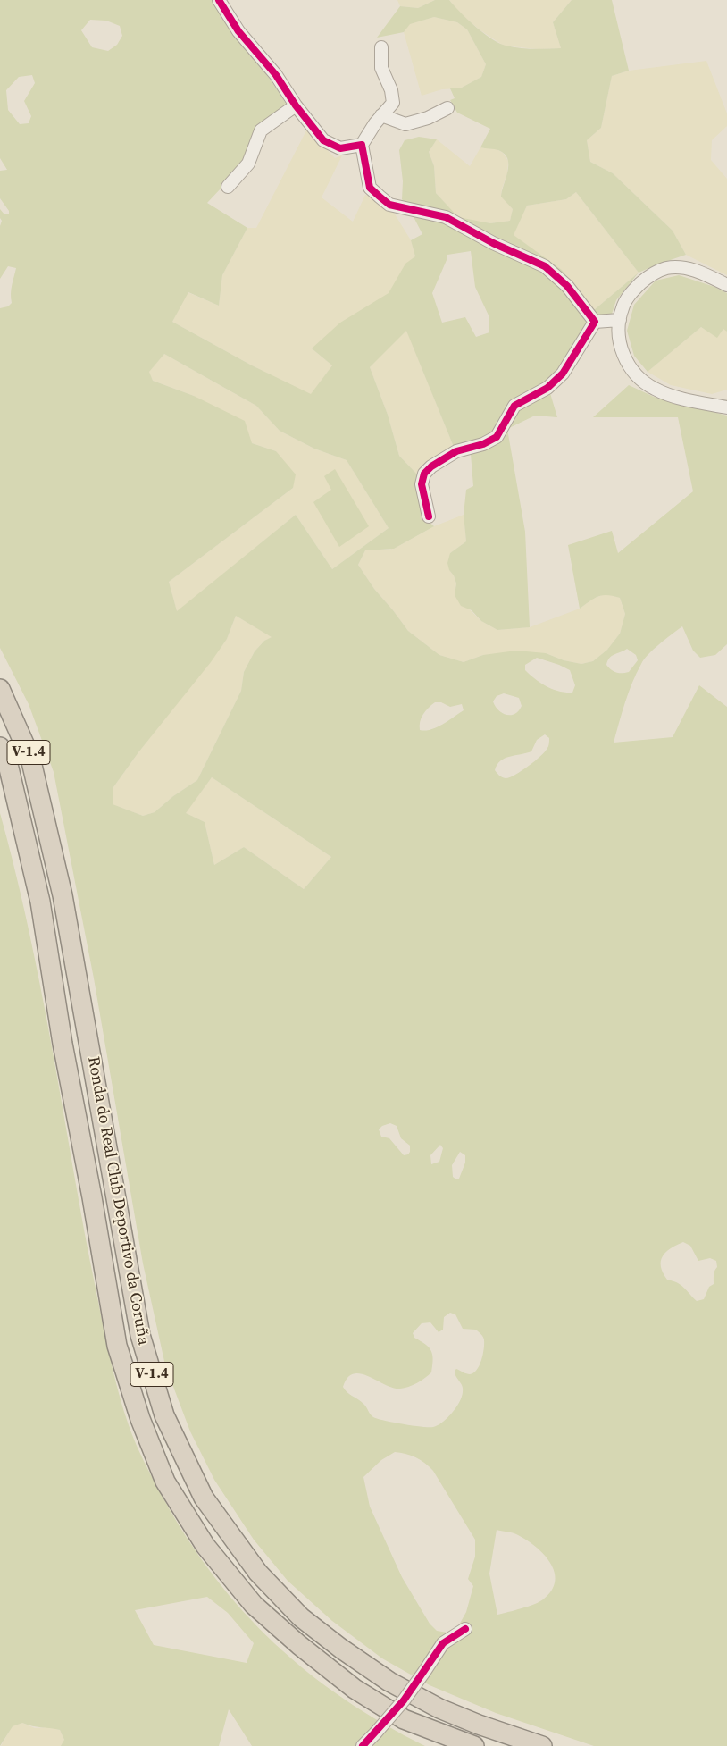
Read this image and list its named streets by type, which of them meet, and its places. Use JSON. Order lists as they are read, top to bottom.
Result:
{
  "streets": {
    "highway": ["V-1.4", "Ronda do Real Club Deportivo da Coruña"]
  }
}
